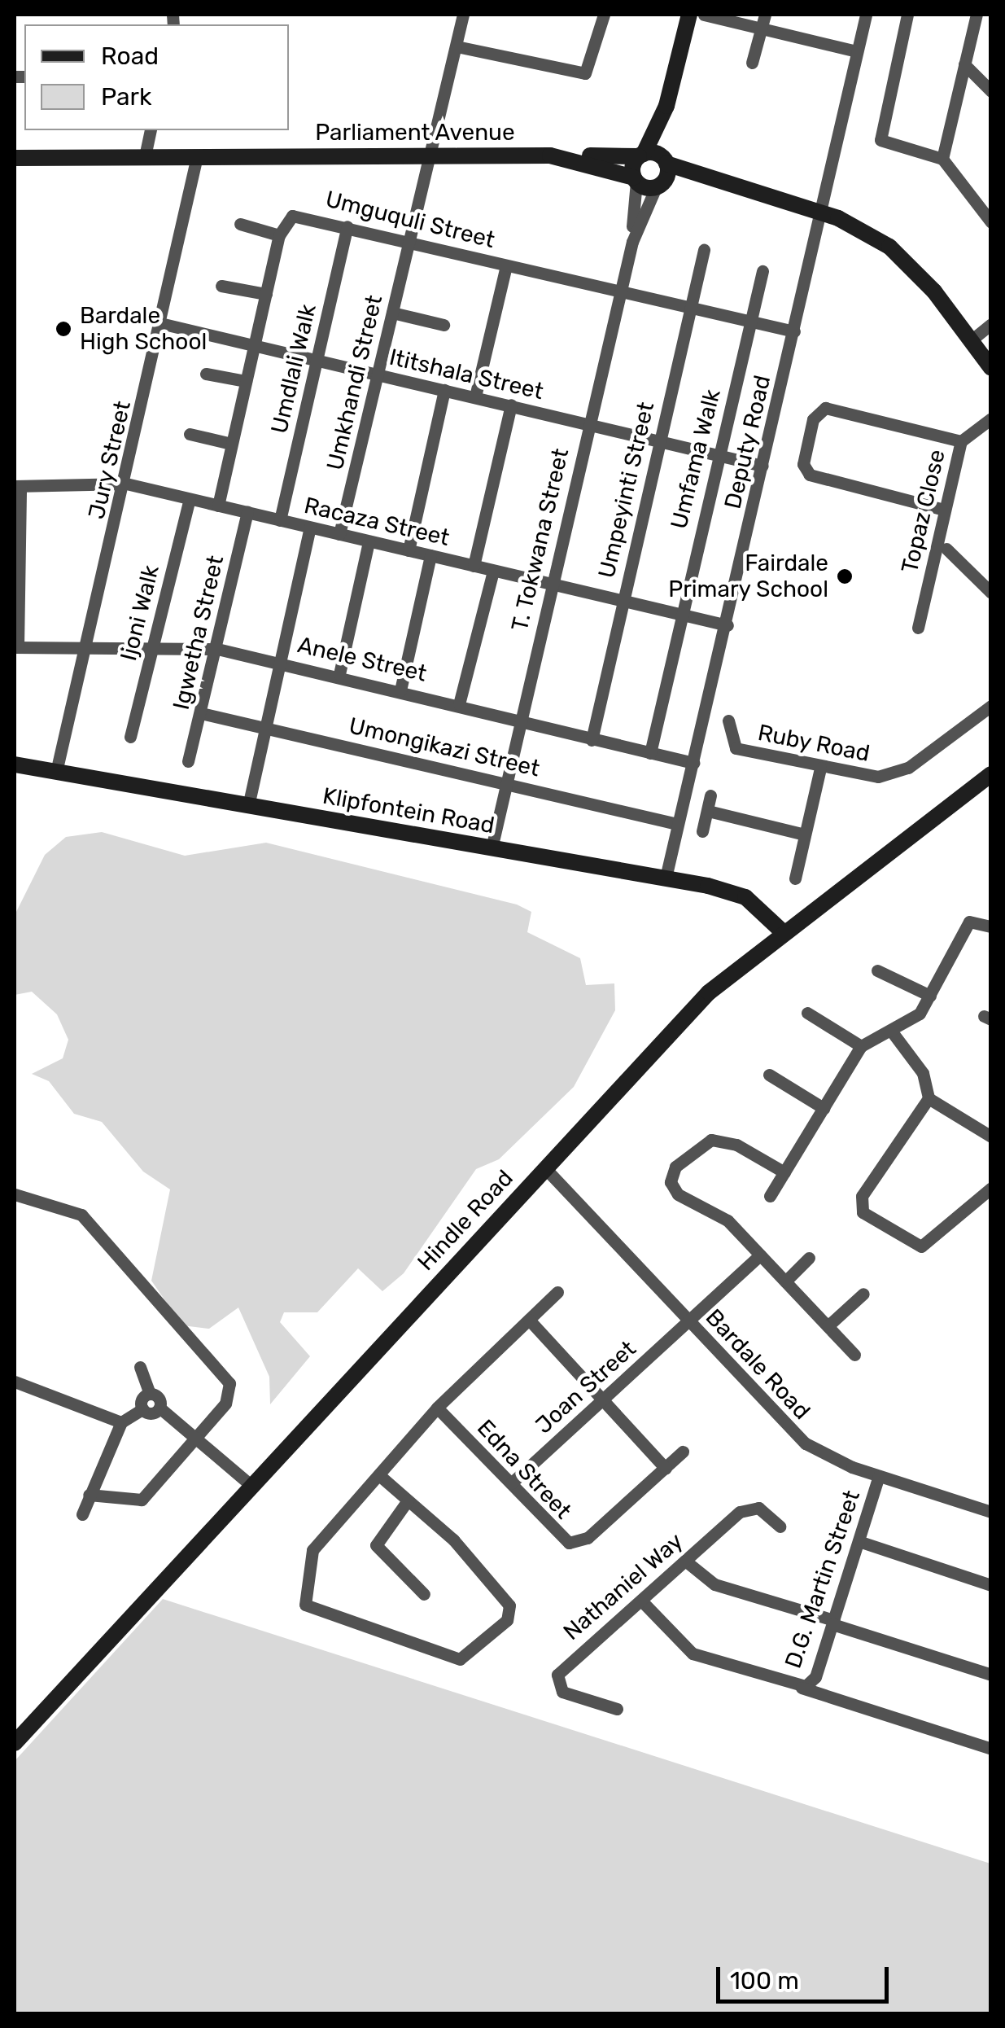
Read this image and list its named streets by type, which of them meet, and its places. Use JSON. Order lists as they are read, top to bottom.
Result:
{
  "streets": {
    "street": [
      "Parliament Avenue",
      "Umguquli Street",
      "Umdlali Walk",
      "Ititshala Street",
      "Umkhandi Street",
      "Deputy Road",
      "Umfama Walk",
      "Jury Street",
      "Umpeyinti Street",
      "Topaz Close",
      "Racaza Street",
      "T. Tokwana Street",
      "Ijoni Walk",
      "Igwetha Street",
      "Anele Street",
      "Ruby Road",
      "Umongikazi Street",
      "Klipfontein Road",
      "Hindle Road",
      "Bardale Road",
      "Joan Street",
      "Edna Street",
      "D.G. Martin Street",
      "Nathaniel Way"
    ]
  },
  "crossings": [
    ["Parliament Avenue", "Umkhandi Street"],
    ["Parliament Avenue", "Jury Street"],
    ["Parliament Avenue", "T. Tokwana Street"],
    ["Umguquli Street", "Umdlali Walk"],
    ["Umguquli Street", "Umkhandi Street"],
    ["Umguquli Street", "Deputy Road"],
    ["Umguquli Street", "Umfama Walk"],
    ["Umguquli Street", "Umpeyinti Street"],
    ["Umguquli Street", "T. Tokwana Street"],
    ["Umdlali Walk", "Ititshala Street"],
    ["Umdlali Walk", "Racaza Street"],
    ["Ititshala Street", "Umkhandi Street"],
    ["Ititshala Street", "Deputy Road"],
    ["Ititshala Street", "Umfama Walk"],
    ["Ititshala Street", "Jury Street"],
    ["Ititshala Street", "Umpeyinti Street"],
    ["Ititshala Street", "T. Tokwana Street"],
    ["Umkhandi Street", "Racaza Street"],
    ["Deputy Road", "Racaza Street"],
    ["Deputy Road", "Anele Street"],
    ["Deputy Road", "Umongikazi Street"],
    ["Deputy Road", "Klipfontein Road"],
    ["Umfama Walk", "Racaza Street"],
    ["Umfama Walk", "Anele Street"],
    ["Jury Street", "Racaza Street"],
    ["Jury Street", "Anele Street"],
    ["Jury Street", "Klipfontein Road"],
    ["Umpeyinti Street", "Racaza Street"],
    ["Umpeyinti Street", "Anele Street"],
    ["Racaza Street", "T. Tokwana Street"],
    ["Racaza Street", "Ijoni Walk"],
    ["Racaza Street", "Igwetha Street"],
    ["T. Tokwana Street", "Anele Street"],
    ["T. Tokwana Street", "Umongikazi Street"],
    ["T. Tokwana Street", "Klipfontein Road"],
    ["Ijoni Walk", "Anele Street"],
    ["Igwetha Street", "Anele Street"],
    ["Igwetha Street", "Umongikazi Street"],
    ["Klipfontein Road", "Hindle Road"],
    ["Hindle Road", "Bardale Road"],
    ["Bardale Road", "Joan Street"],
    ["Bardale Road", "D.G. Martin Street"],
    ["Joan Street", "Edna Street"]
  ],
  "places": ["Bardale High School", "Fairdale Primary School"],
  "legend": ["Road", "Park"],
  "scale_bar": "100 m"
}
